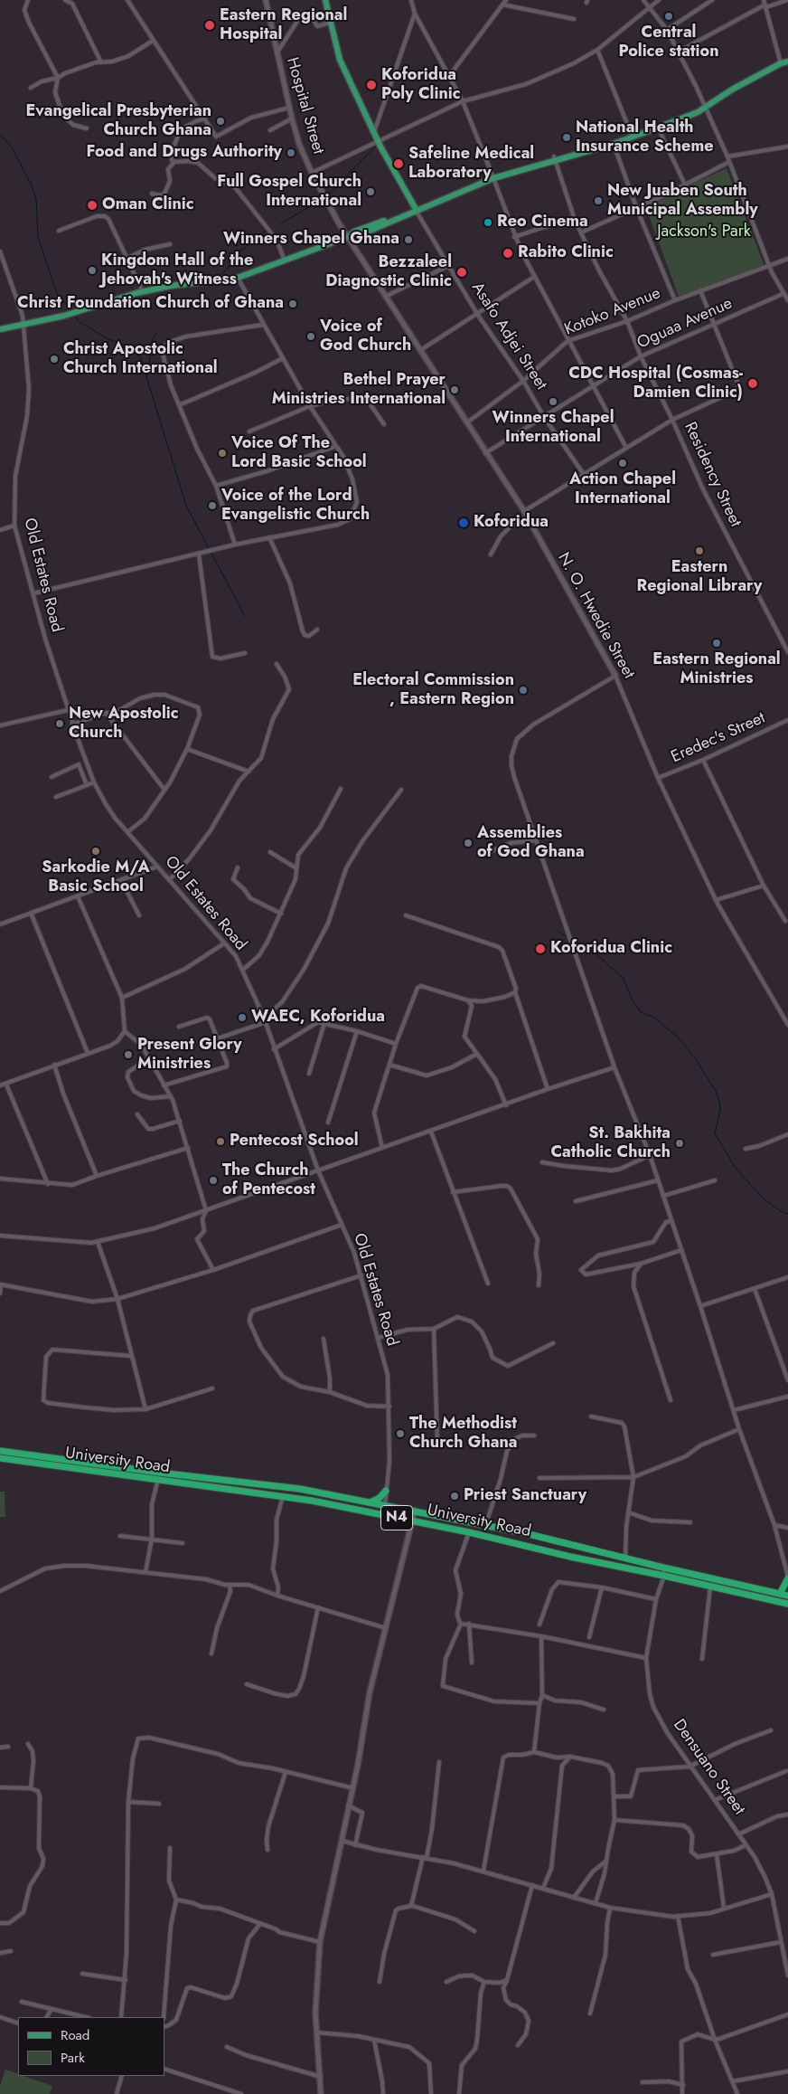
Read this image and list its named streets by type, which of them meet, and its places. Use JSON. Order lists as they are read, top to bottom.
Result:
{
  "streets": {
    "highway": ["University Road", "N4"],
    "street": [
      "Hospital Street",
      "Kotoko Avenue",
      "Oguaa Avenue",
      "Asafo Adjei Street",
      "Residency Street",
      "Old Estates Road",
      "N. O. Hwedie Street",
      "Eredec's Street",
      "Densuano Street"
    ]
  },
  "crossings": [
    ["Hospital Street", "N. O. Hwedie Street"],
    ["Kotoko Avenue", "Asafo Adjei Street"],
    ["Kotoko Avenue", "Residency Street"],
    ["Kotoko Avenue", "N. O. Hwedie Street"],
    ["Oguaa Avenue", "Asafo Adjei Street"],
    ["Oguaa Avenue", "Residency Street"],
    ["Oguaa Avenue", "N. O. Hwedie Street"],
    ["Old Estates Road", "University Road"],
    ["N. O. Hwedie Street", "Eredec's Street"],
    ["University Road", "Densuano Street"]
  ],
  "parks": ["Jackson's Park"],
  "places": [
    "Central Police station",
    "Eastern Regional Hospital",
    "Koforidua Poly Clinic",
    "Evangelical Presbyterian Church Ghana",
    "National Health Insurance Scheme",
    "Food and Drugs Authority",
    "Safeline Medical Laboratory",
    "Full Gospel Church International",
    "New Juaben South Municipal Assembly",
    "Oman Clinic",
    "Reo Cinema",
    "Winners Chapel Ghana",
    "Rabito Clinic",
    "Kingdom Hall of the Jehovah's Witness",
    "Bezzaleel Diagnostic Clinic",
    "Christ Foundation Church of Ghana",
    "Voice of God Church",
    "Christ Apostolic Church International",
    "CDC Hospital (Cosmas- Damien Clinic)",
    "Bethel Prayer Ministries International",
    "Winners Chapel International",
    "Voice Of The Lord Basic School",
    "Action Chapel International",
    "Voice of the Lord Evangelistic Church",
    "Koforidua",
    "Eastern Regional Library",
    "Eastern Regional Ministries",
    "Electoral Commission , Eastern Region",
    "New Apostolic Church",
    "Assemblies of God Ghana",
    "Sarkodie M/A Basic School",
    "Koforidua Clinic",
    "WAEC, Koforidua",
    "Present Glory Ministries",
    "Pentecost School",
    "St. Bakhita Catholic Church",
    "The Church of Pentecost",
    "The Methodist Church Ghana",
    "Priest Sanctuary"
  ],
  "legend": ["Road", "Park"]
}
